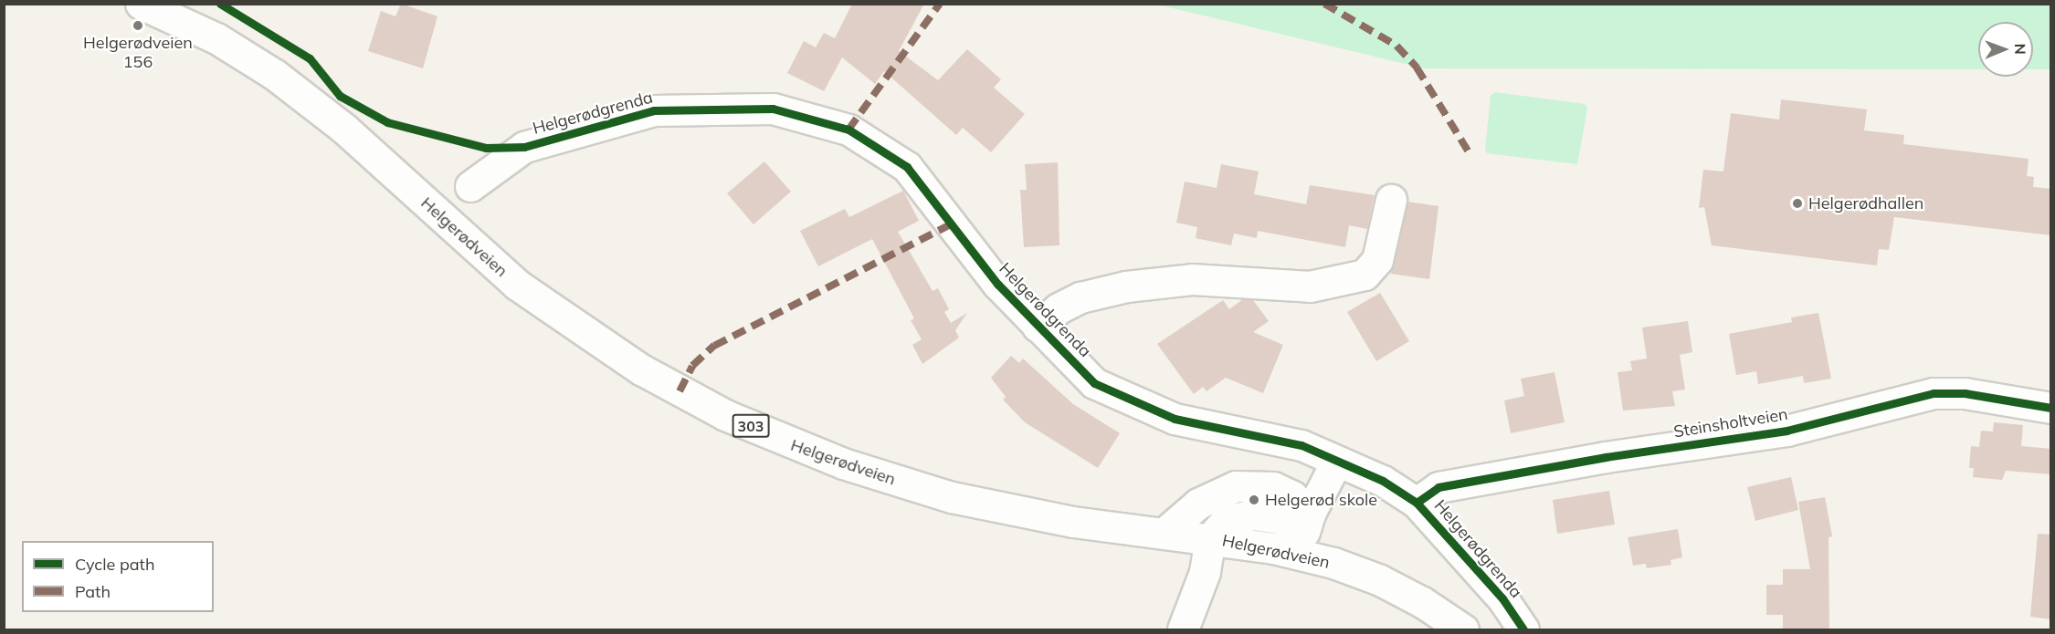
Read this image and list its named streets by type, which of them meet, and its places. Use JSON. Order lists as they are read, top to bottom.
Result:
{
  "streets": {
    "street": [
      "Helgerødgrenda",
      "Helgerødveien",
      "Steinsholtveien",
      "303"
    ]
  },
  "crossings": [
    ["Helgerødgrenda", "Steinsholtveien"]
  ],
  "places": ["Helgerødveien 156", "Helgerødhallen", "Helgerød skole"],
  "legend": ["Cycle path", "Path"],
  "north": "right"
}
